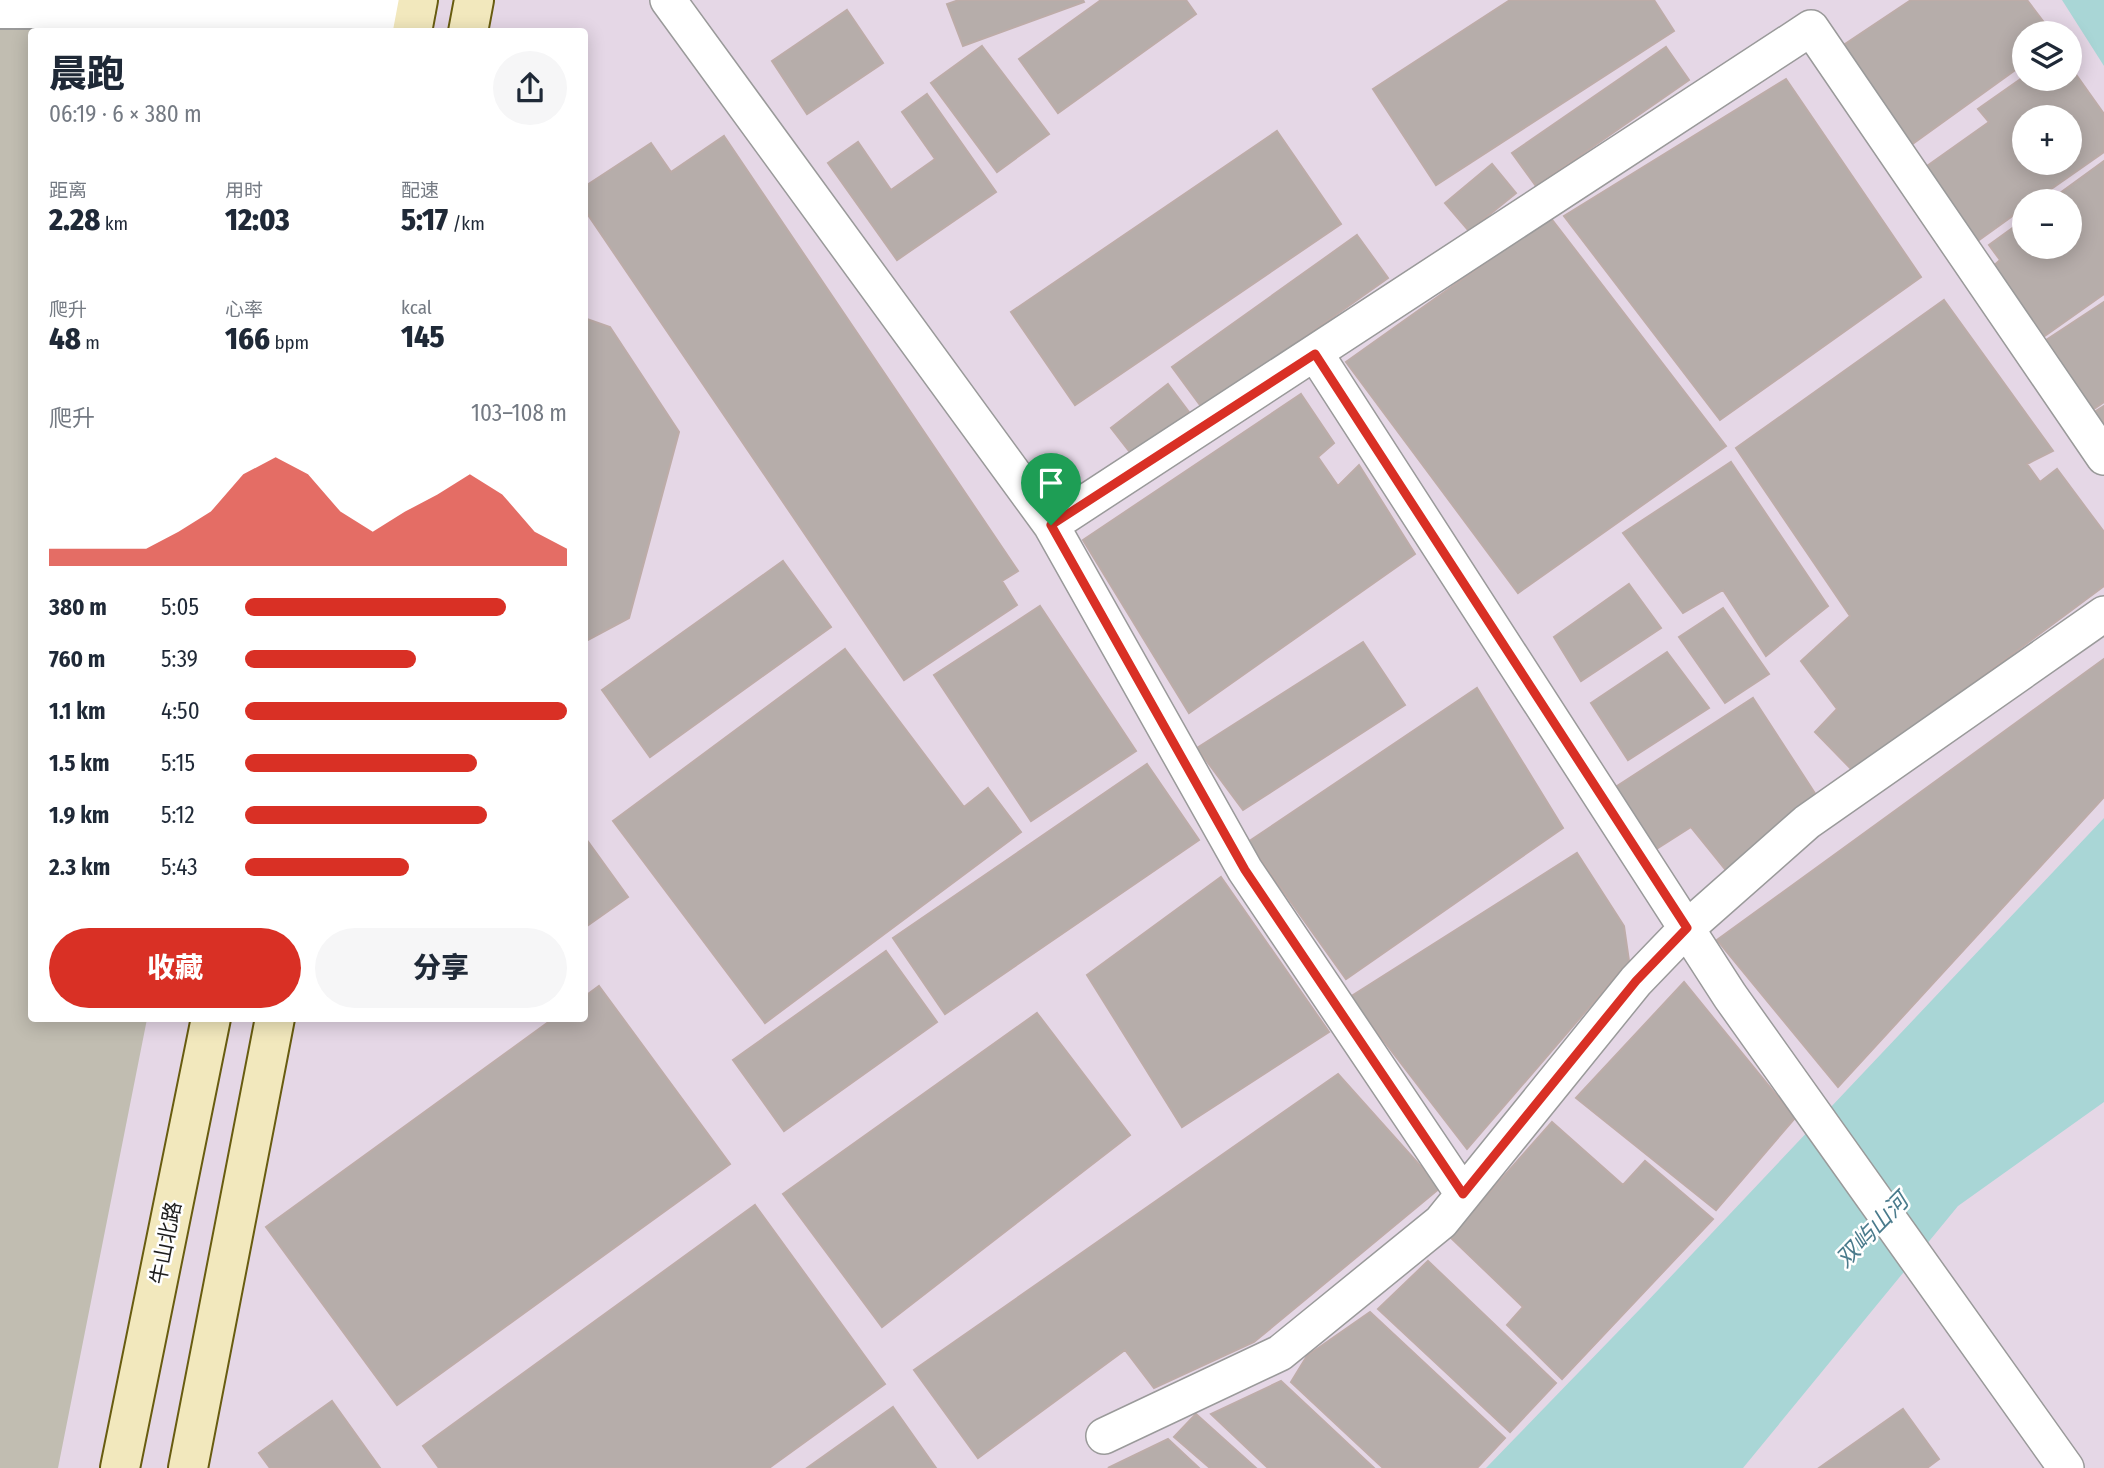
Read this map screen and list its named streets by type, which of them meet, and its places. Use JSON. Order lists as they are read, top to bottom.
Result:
{
  "streets": {
    "main road": ["牛山北路"]
  },
  "water": ["双屿山河"],
  "page": {
    "map_buttons": ["+", "−"],
    "heading": ["晨跑", "06:19 · 6 × 380 m"],
    "stats": [
      ["距离", "2.28 km"],
      ["用时", "12:03"],
      ["配速", "5:17 /km"],
      ["爬升", "48 m"],
      ["心率", "166 bpm"],
      ["kcal", "145"]
    ],
    "chart": ["爬升", "103–108 m"],
    "list": [
      {
        "name": "380 m",
        "note": "5:05"
      },
      {
        "name": "760 m",
        "note": "5:39"
      },
      {
        "name": "1.1 km",
        "note": "4:50"
      },
      {
        "name": "1.5 km",
        "note": "5:15"
      },
      {
        "name": "1.9 km",
        "note": "5:12"
      },
      {
        "name": "2.3 km",
        "note": "5:43"
      }
    ],
    "buttons": ["收藏", "分享"]
  }
}
